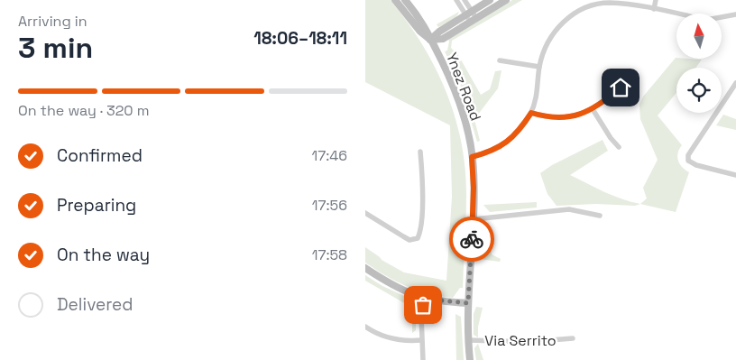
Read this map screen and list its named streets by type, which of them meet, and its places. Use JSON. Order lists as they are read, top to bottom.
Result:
{
  "streets": {
    "main road": ["Ynez Road"],
    "street": ["Via Serrito"]
  },
  "crossings": [
    ["Ynez Road", "Via Serrito"]
  ],
  "north": "top",
  "page": {
    "heading": ["3 min", "Arriving in", "18:06–18:11"],
    "bar": "On the way · 320 m",
    "list": [
      ["Confirmed", "17:46"],
      ["Preparing", "17:56"],
      ["On the way", "17:58"],
      "Delivered"
    ]
  }
}
